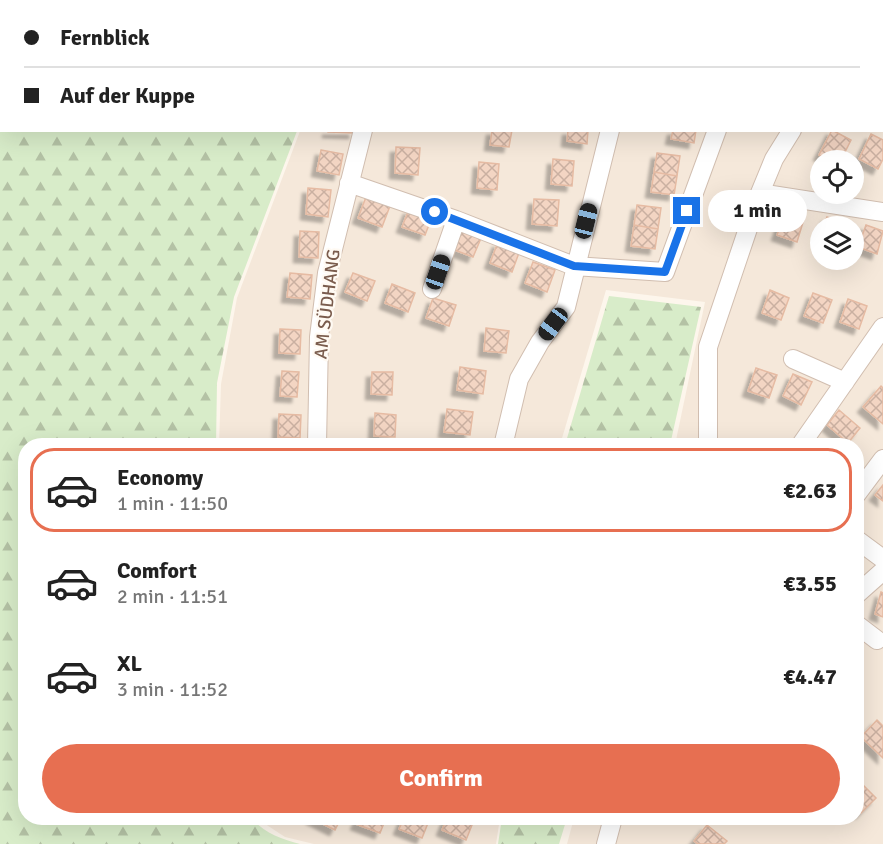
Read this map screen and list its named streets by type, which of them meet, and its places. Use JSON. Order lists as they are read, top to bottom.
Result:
{
  "streets": {
    "street": ["AM SÜDHANG"]
  },
  "page": {
    "banner": ["Fernblick", "Auf der Kuppe"],
    "bubble": "1 min",
    "list": [
      {
        "name": "Economy",
        "note": "1 min · 11:50",
        "value": "€2.63"
      },
      {
        "name": "Comfort",
        "note": "2 min · 11:51",
        "value": "€3.55"
      },
      {
        "name": "XL",
        "note": "3 min · 11:52",
        "value": "€4.47"
      }
    ],
    "buttons": "Confirm"
  }
}
